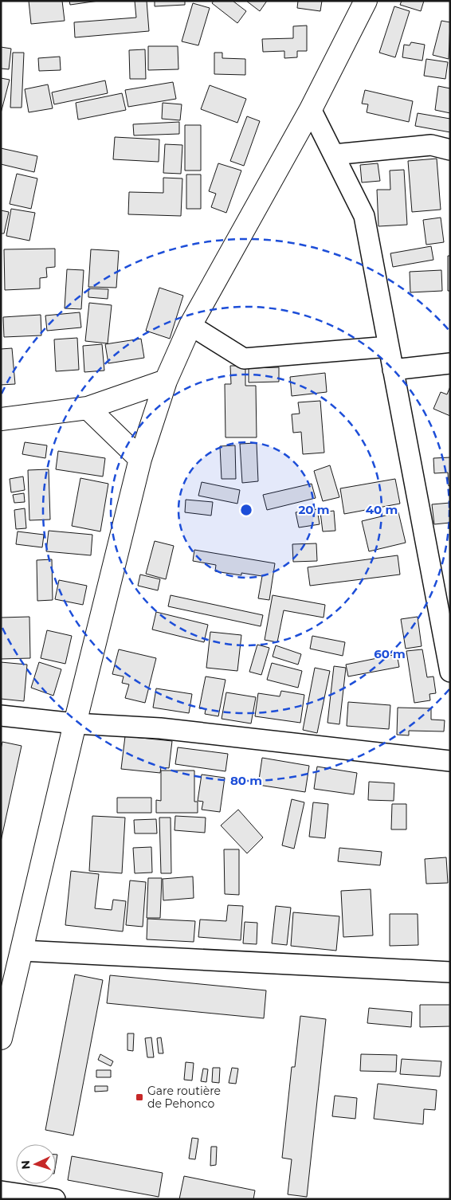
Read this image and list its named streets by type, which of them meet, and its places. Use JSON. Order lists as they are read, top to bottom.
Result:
{
  "places": {
    "transit": ["Gare routière de Pehonco"]
  },
  "north": "left",
  "rings": [
    "20 m",
    "40 m",
    "60 m",
    "80 m"
  ]
}
